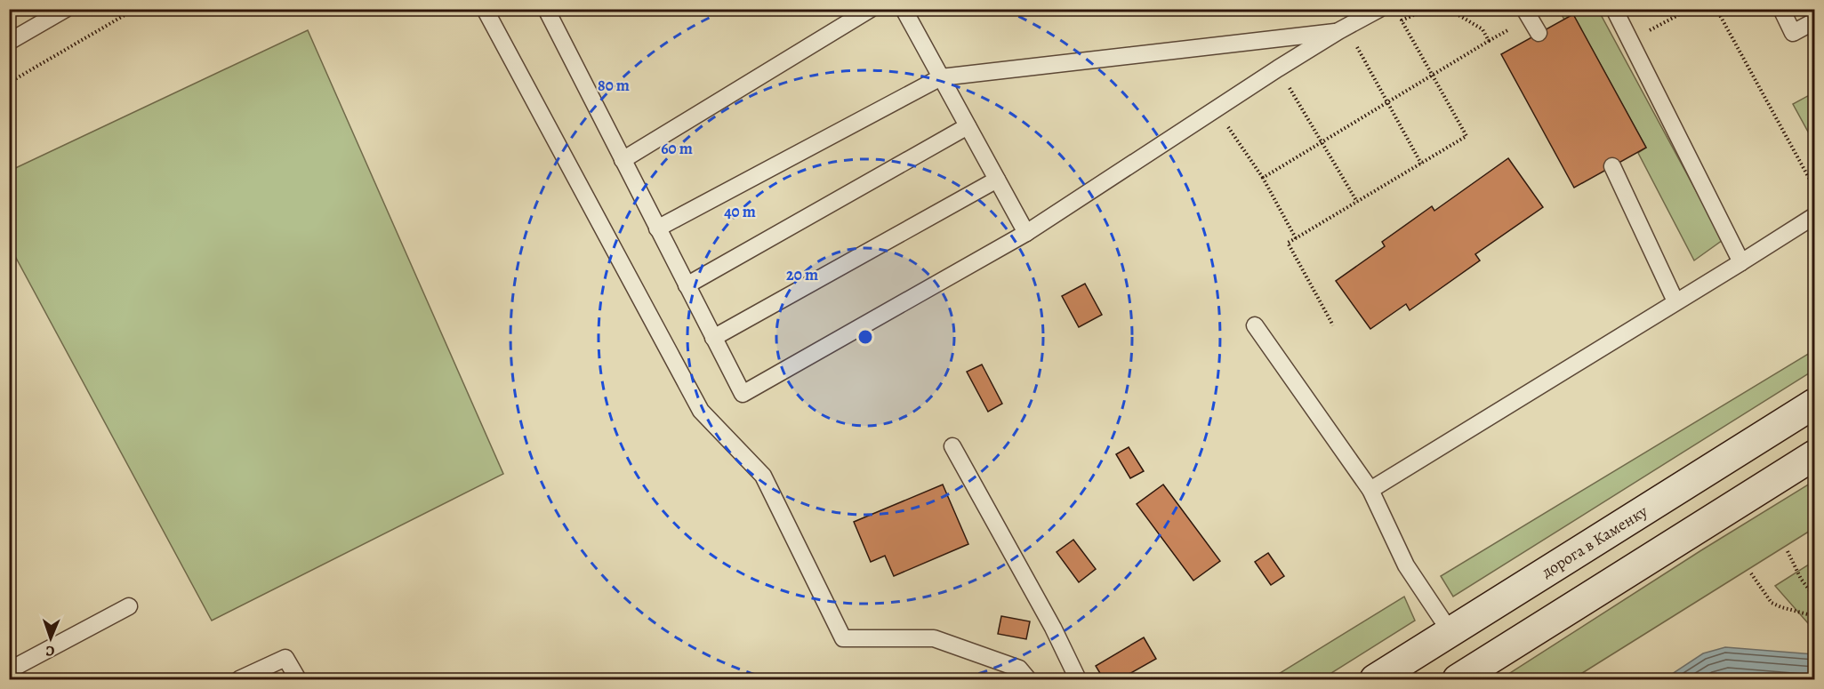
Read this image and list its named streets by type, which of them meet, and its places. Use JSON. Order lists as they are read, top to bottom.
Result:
{
  "streets": {
    "main road": ["дорога в Каменку"]
  },
  "north": "bottom",
  "rings": [
    "80 m",
    "60 m",
    "40 m",
    "20 m"
  ]
}
